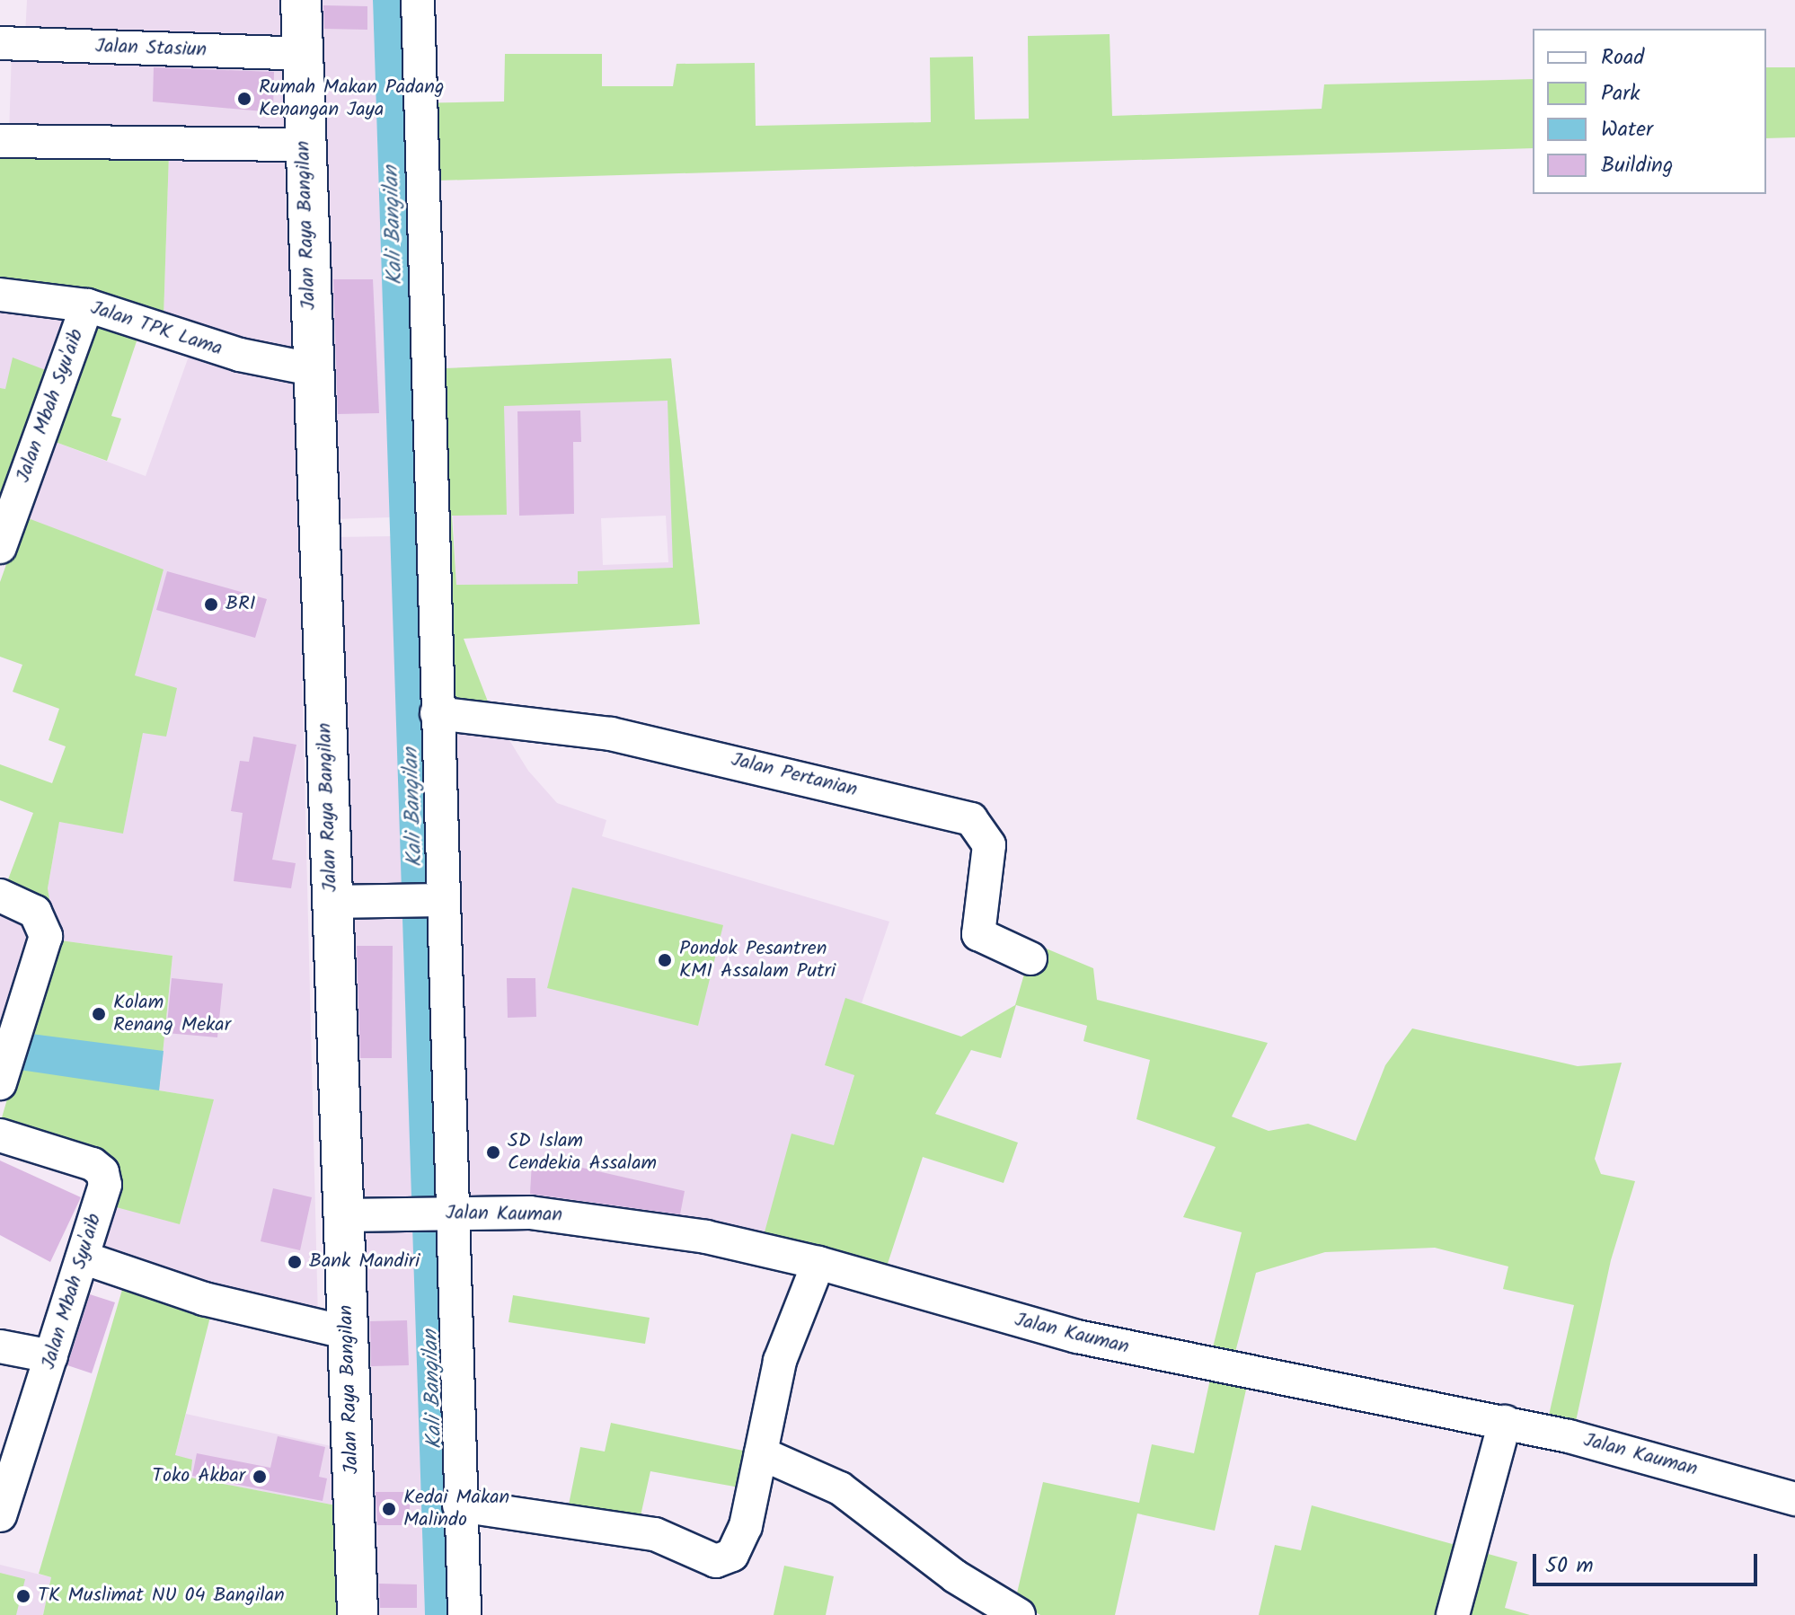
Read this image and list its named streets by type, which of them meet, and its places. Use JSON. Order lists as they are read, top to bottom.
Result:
{
  "streets": {
    "main road": ["Jalan Raya Bangilan"],
    "street": [
      "Jalan Stasiun",
      "Jalan TPK Lama",
      "Jalan Mbah Syu'aib",
      "Jalan Pertanian",
      "Jalan Kauman"
    ]
  },
  "crossings": [
    ["Jalan Stasiun", "Jalan Raya Bangilan"],
    ["Jalan Raya Bangilan", "Jalan TPK Lama"],
    ["Jalan Raya Bangilan", "Jalan Kauman"],
    ["Jalan TPK Lama", "Jalan Mbah Syu'aib"]
  ],
  "water": ["Kali Bangilan"],
  "places": [
    "Rumah Makan Padang Kenangan Jaya",
    "BRI",
    "Pondok Pesantren KMI Assalam Putri",
    "Kolam Renang Mekar",
    "SD Islam Cendekia Assalam",
    "Bank Mandiri",
    "Toko Akbar",
    "Kedai Makan Malindo",
    "TK Muslimat NU 04 Bangilan"
  ],
  "legend": [
    "Road",
    "Park",
    "Water",
    "Building"
  ],
  "scale_bar": "50 m"
}
